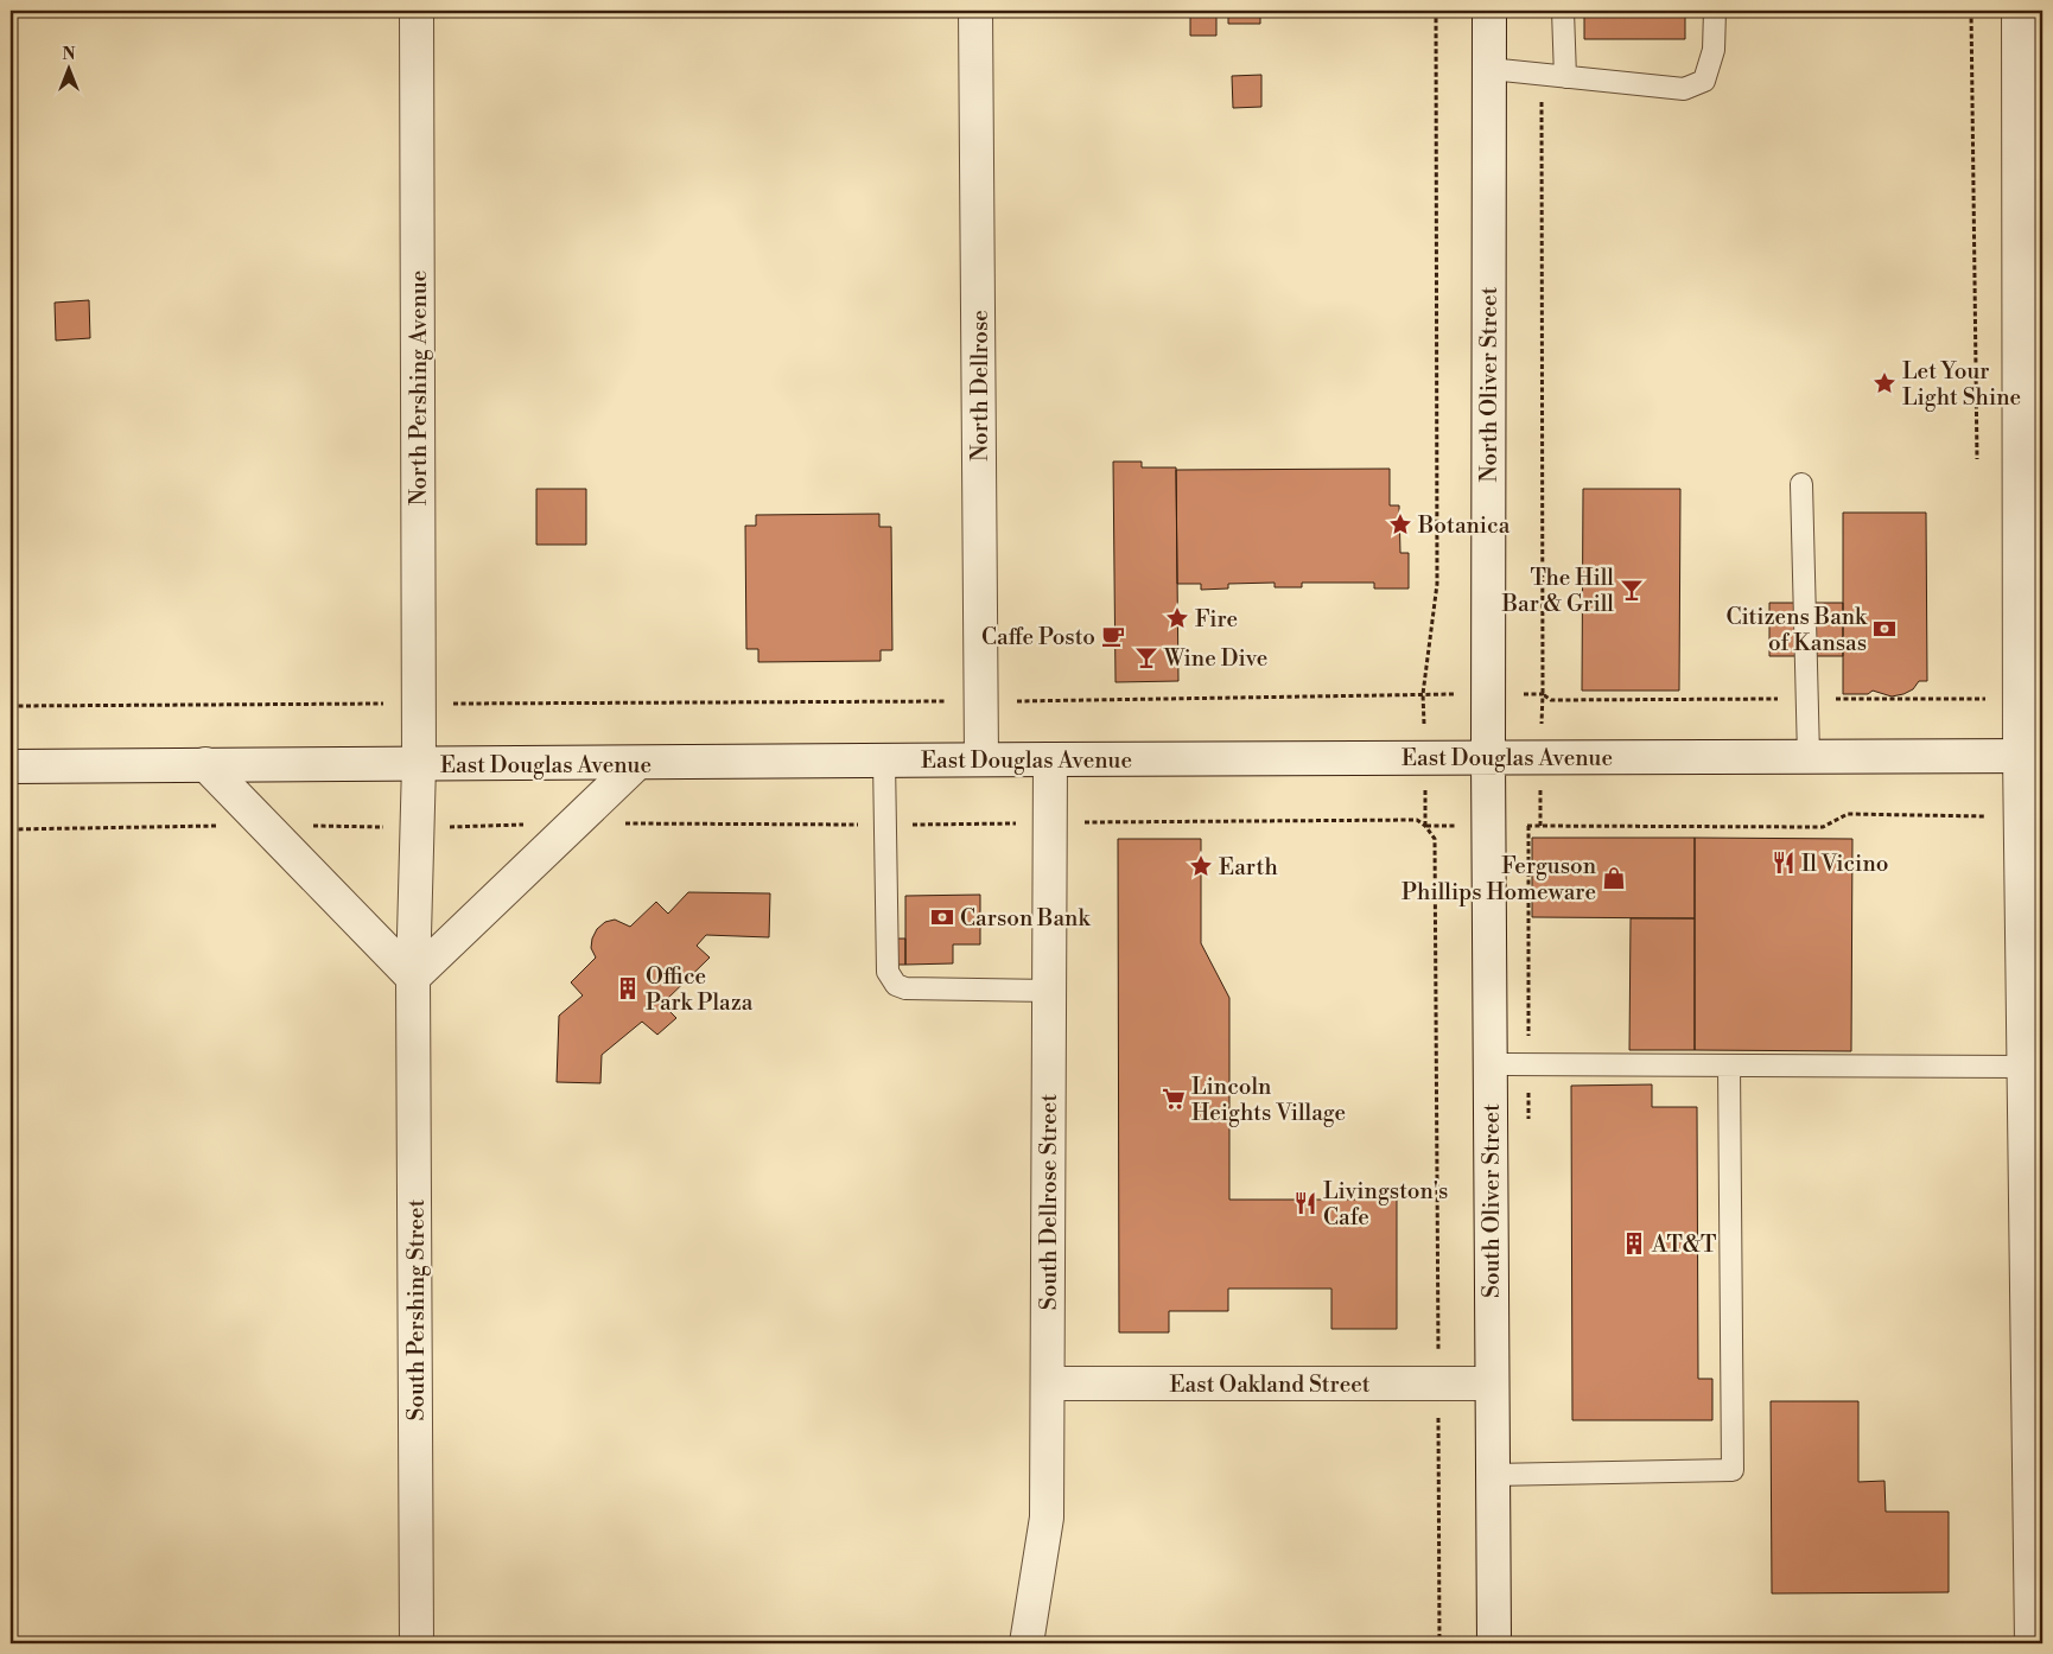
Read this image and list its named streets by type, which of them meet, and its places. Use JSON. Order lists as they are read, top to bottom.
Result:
{
  "streets": {
    "street": [
      "North Oliver Street",
      "North Dellrose",
      "North Pershing Avenue",
      "East Douglas Avenue",
      "South Oliver Street",
      "South Dellrose Street",
      "South Pershing Street",
      "East Oakland Street"
    ]
  },
  "crossings": [
    ["North Oliver Street", "East Douglas Avenue"],
    ["North Oliver Street", "South Oliver Street"],
    ["North Dellrose", "East Douglas Avenue"],
    ["North Pershing Avenue", "East Douglas Avenue"],
    ["North Pershing Avenue", "South Pershing Street"],
    ["East Douglas Avenue", "South Oliver Street"],
    ["East Douglas Avenue", "South Dellrose Street"],
    ["East Douglas Avenue", "South Pershing Street"],
    ["South Oliver Street", "East Oakland Street"],
    ["South Dellrose Street", "East Oakland Street"]
  ],
  "places": {
    "place": [
      "Let Your Light Shine",
      "Botanica",
      "Fire",
      "Earth"
    ],
    "bar": ["The Hill Bar & Grill", "Wine Dive"],
    "bank": ["Citizens Bank of Kansas", "Carson Bank"],
    "cafe": ["Caffe Posto"],
    "restaurant": ["Il Vicino", "Livingston's Cafe"],
    "shop": ["Ferguson Phillips Homeware"],
    "building": ["Office Park Plaza", "AT&T"],
    "supermarket": ["Lincoln Heights Village"]
  },
  "north": "top"
}
